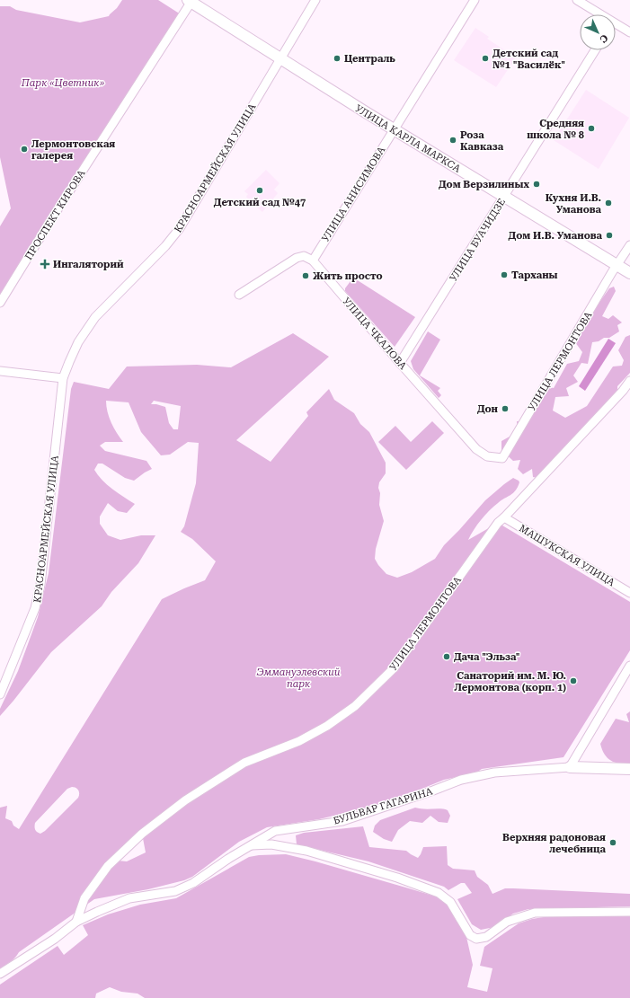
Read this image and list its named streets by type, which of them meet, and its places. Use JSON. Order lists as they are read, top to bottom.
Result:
{
  "streets": {
    "street": [
      "УЛИЦА КАРЛА МАРКСА",
      "КРАСНОАРМЕЙСКАЯ УЛИЦА",
      "УЛИЦА АНИСИМОВА",
      "ПРОСПЕКТ КИРОВА",
      "УЛИЦА БУАЧИДЗЕ",
      "УЛИЦА ЧКАЛОВА",
      "УЛИЦА ЛЕРМОНТОВА",
      "МАШУКСКАЯ УЛИЦА",
      "БУЛЬВАР ГАГАРИНА"
    ]
  },
  "crossings": [
    ["УЛИЦА КАРЛА МАРКСА", "КРАСНОАРМЕЙСКАЯ УЛИЦА"],
    ["УЛИЦА КАРЛА МАРКСА", "УЛИЦА АНИСИМОВА"],
    ["УЛИЦА КАРЛА МАРКСА", "ПРОСПЕКТ КИРОВА"],
    ["УЛИЦА КАРЛА МАРКСА", "УЛИЦА БУАЧИДЗЕ"],
    ["УЛИЦА КАРЛА МАРКСА", "УЛИЦА ЛЕРМОНТОВА"],
    ["УЛИЦА АНИСИМОВА", "УЛИЦА ЧКАЛОВА"],
    ["УЛИЦА БУАЧИДЗЕ", "УЛИЦА ЧКАЛОВА"],
    ["УЛИЦА ЧКАЛОВА", "УЛИЦА ЛЕРМОНТОВА"],
    ["УЛИЦА ЛЕРМОНТОВА", "МАШУКСКАЯ УЛИЦА"],
    ["УЛИЦА ЛЕРМОНТОВА", "БУЛЬВАР ГАГАРИНА"]
  ],
  "parks": ["Парк «Цветник»", "Эммануэлевский парк"],
  "places": {
    "other": [
      "Централь",
      "Детский сад №1 \"Василёк\"",
      "Средняя школа № 8",
      "Роза Кавказа",
      "Лермонтовская галерея",
      "Дом Верзилиных",
      "Детский сад №47",
      "Кухня И.В. Уманова",
      "Дом И.В. Уманова",
      "Тарханы",
      "Жить просто",
      "Дон",
      "Дача \"Эльза\"",
      "Санаторий им. М. Ю. Лермонтова (корп. 1)",
      "Верхняя радоновая лечебница"
    ],
    "health": ["Ингаляторий"]
  },
  "north": "bottom right"
}
